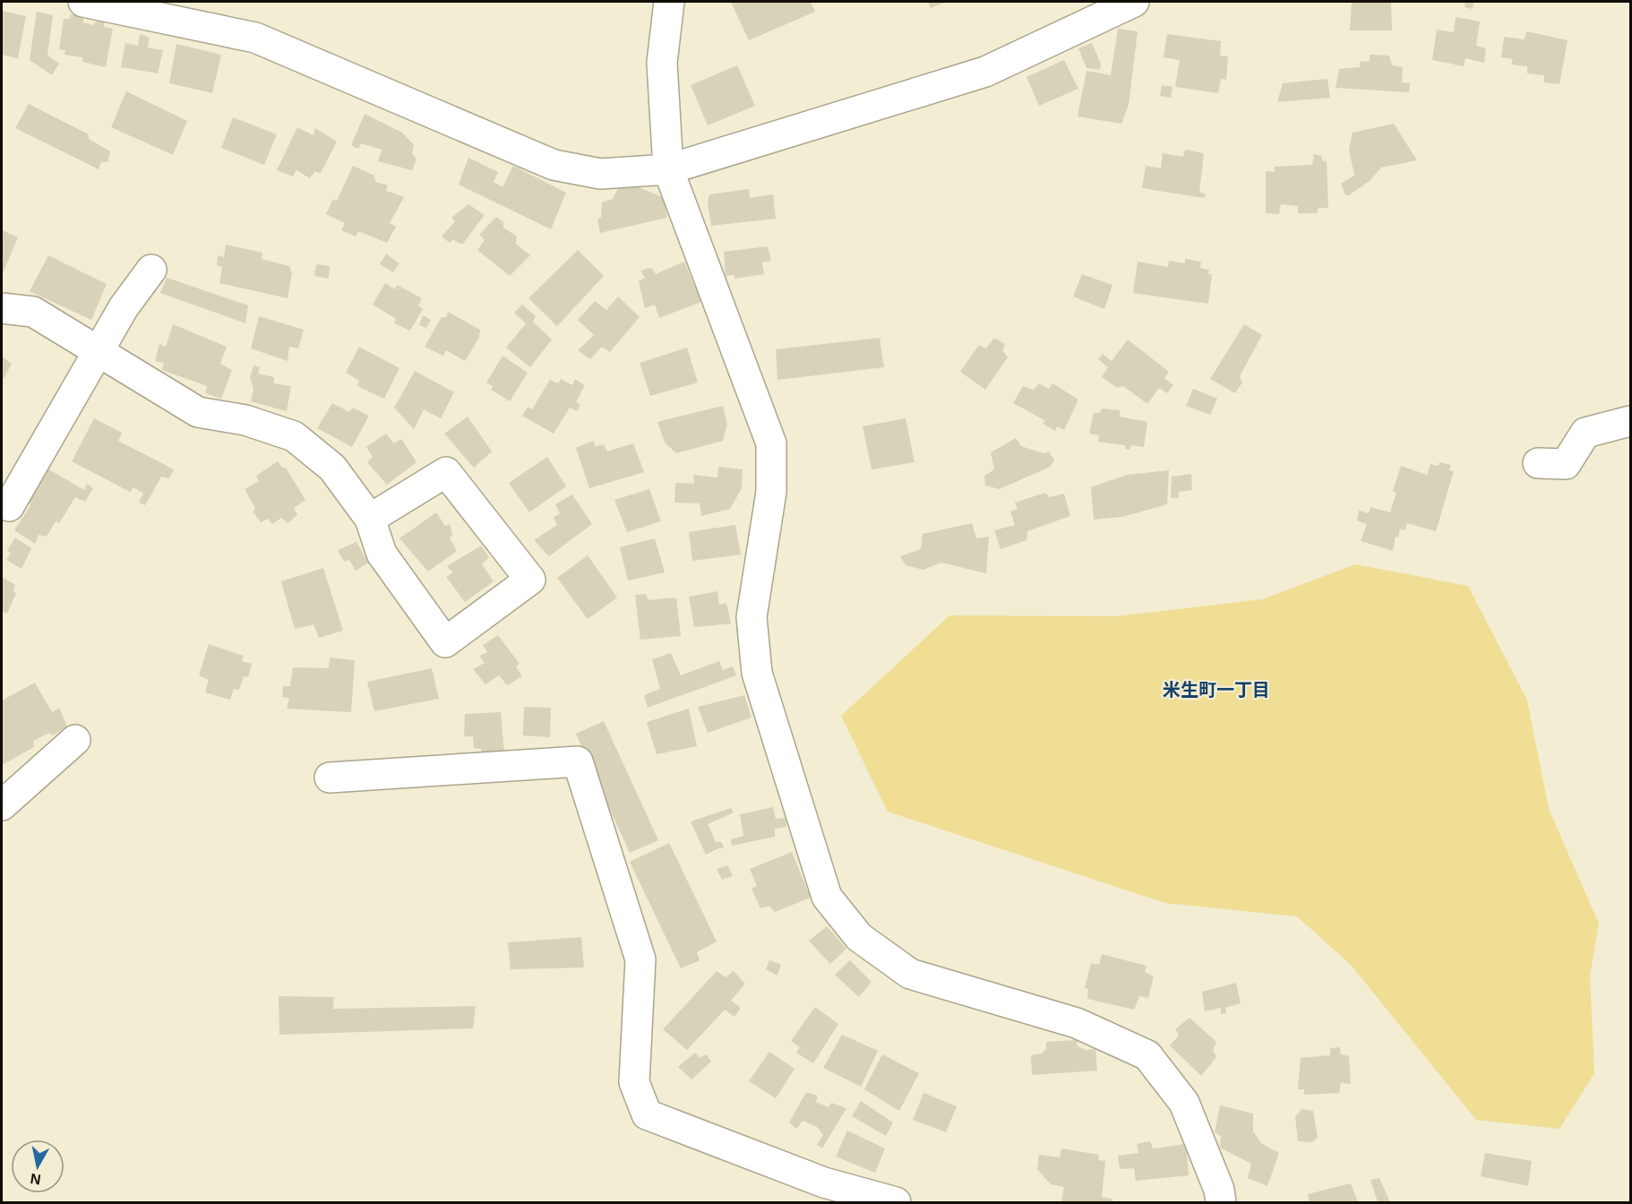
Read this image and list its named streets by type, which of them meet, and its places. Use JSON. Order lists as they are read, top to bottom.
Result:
{
  "districts": ["米生町一丁目"],
  "north": "bottom"
}
